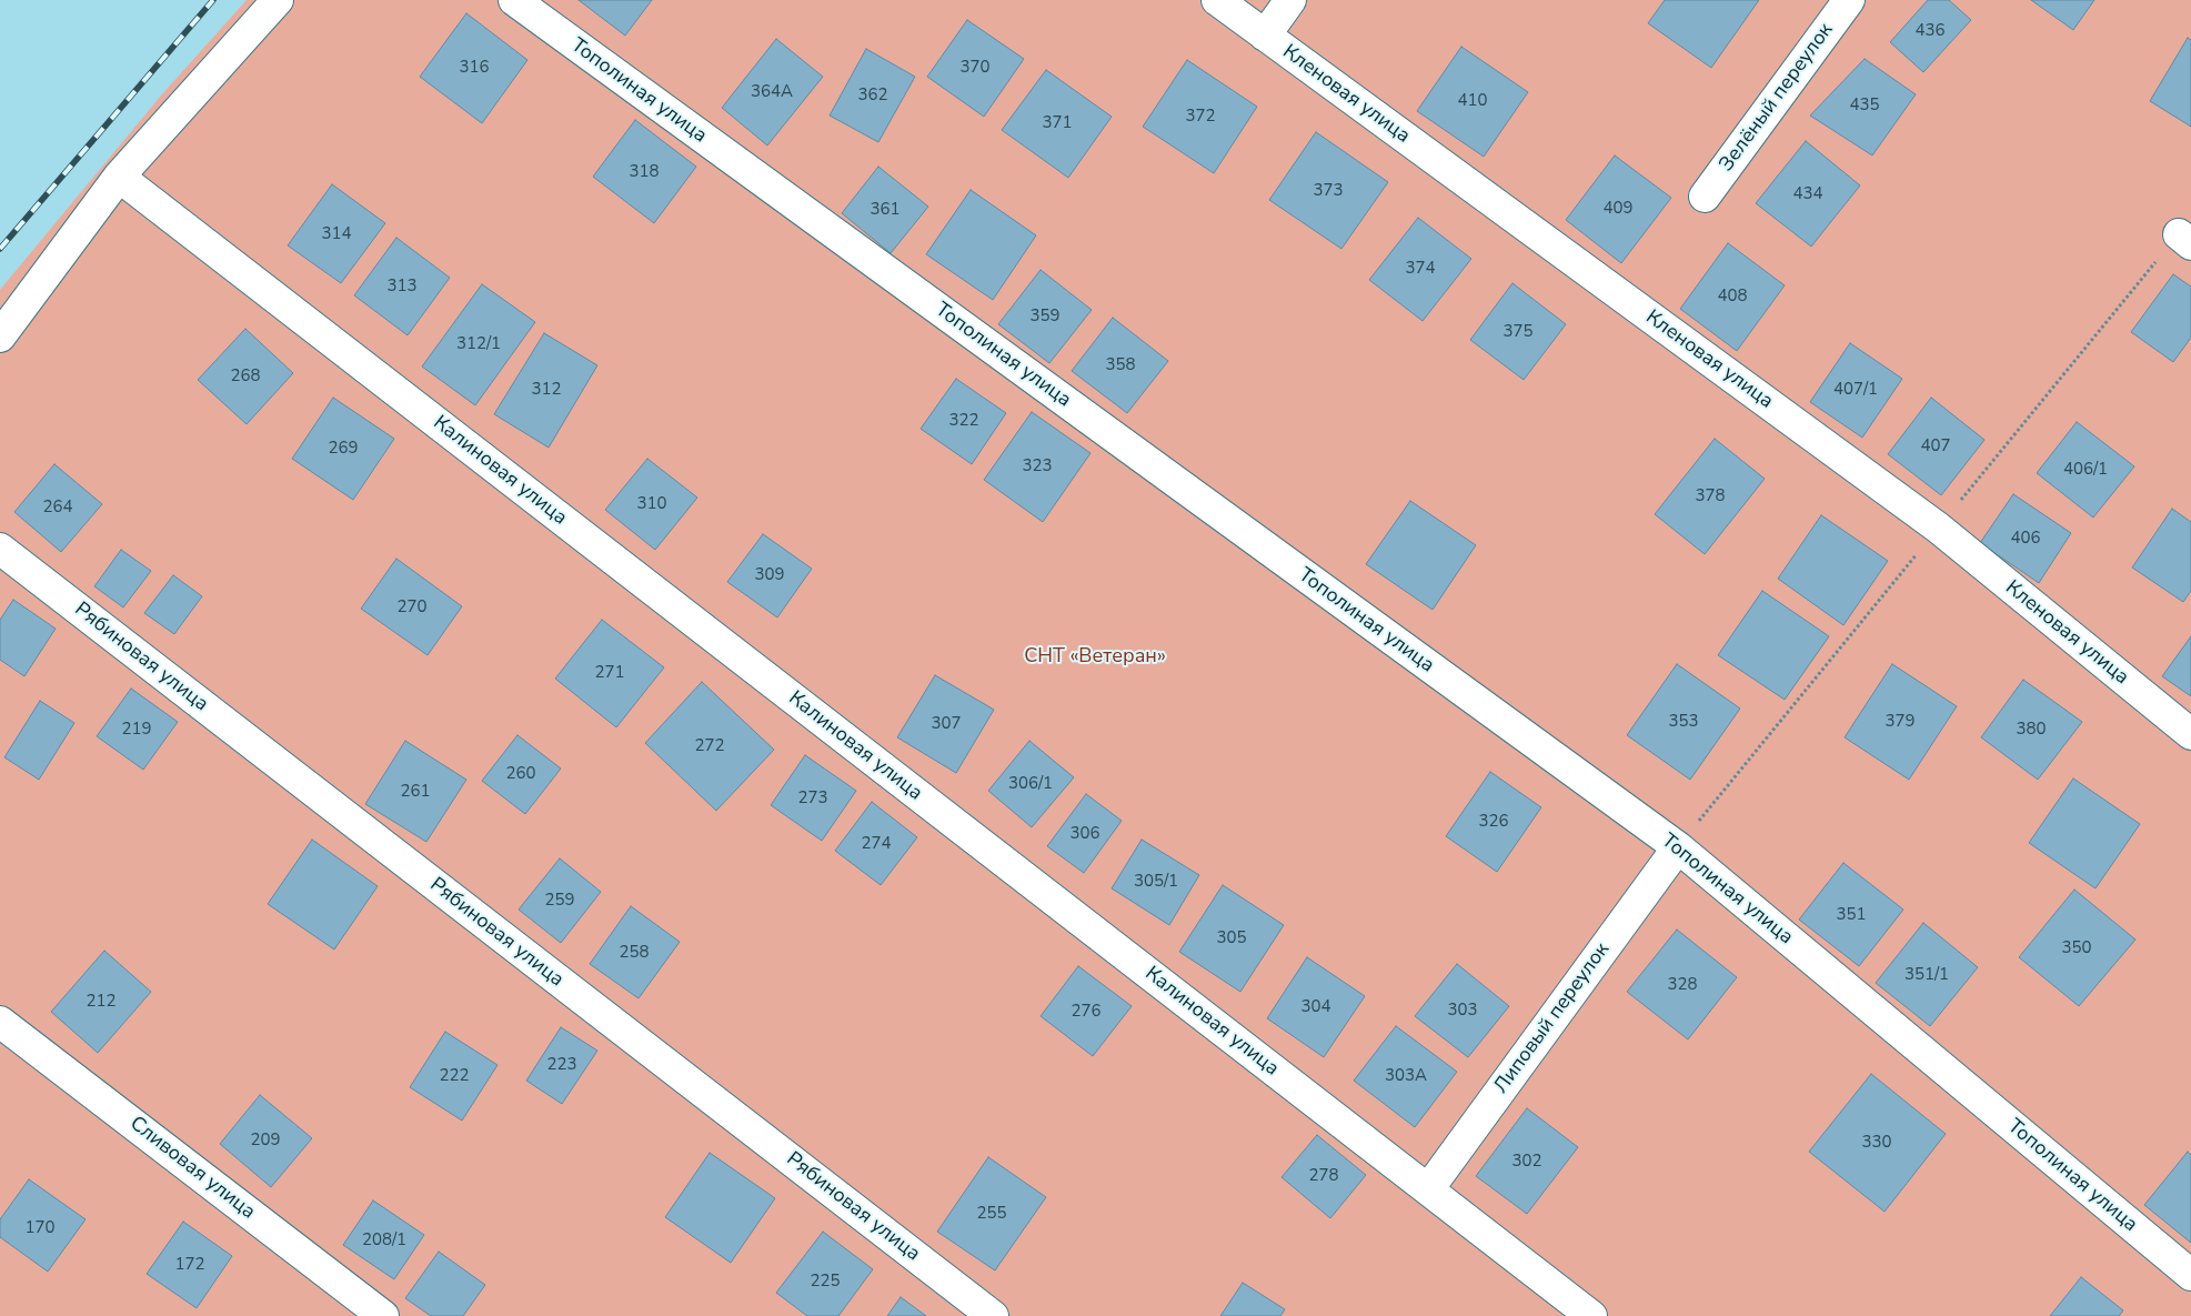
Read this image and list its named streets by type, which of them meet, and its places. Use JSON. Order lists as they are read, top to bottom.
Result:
{
  "streets": {
    "street": [
      "Тополиная улица",
      "Кленовая улица",
      "Зелёный переулок",
      "Калиновая улица",
      "Рябиновая улица",
      "Липовый переулок",
      "Сливовая улица"
    ]
  },
  "crossings": [
    ["Тополиная улица", "Липовый переулок"],
    ["Калиновая улица", "Липовый переулок"]
  ],
  "parks": ["СНТ «Ветеран»"],
  "house_numbers": [
    "436",
    "316",
    "370",
    "364А",
    "362",
    "410",
    "435",
    "372",
    "371",
    "318",
    "373",
    "434",
    "409",
    "361",
    "314",
    "374",
    "313",
    "408",
    "359",
    "375",
    "312/1",
    "358",
    "268",
    "312",
    "407/1",
    "322",
    "407",
    "269",
    "323",
    "406/1",
    "378",
    "310",
    "264",
    "406",
    "309",
    "270",
    "271",
    "353",
    "379",
    "307",
    "219",
    "380",
    "272",
    "260",
    "306/1",
    "261",
    "273",
    "326",
    "306",
    "274",
    "305/1",
    "259",
    "351",
    "305",
    "350",
    "258",
    "351/1",
    "328",
    "212",
    "304",
    "303",
    "276",
    "223",
    "222",
    "303А",
    "209",
    "330",
    "302",
    "278",
    "255",
    "170",
    "208/1",
    "172",
    "225"
  ]
}
